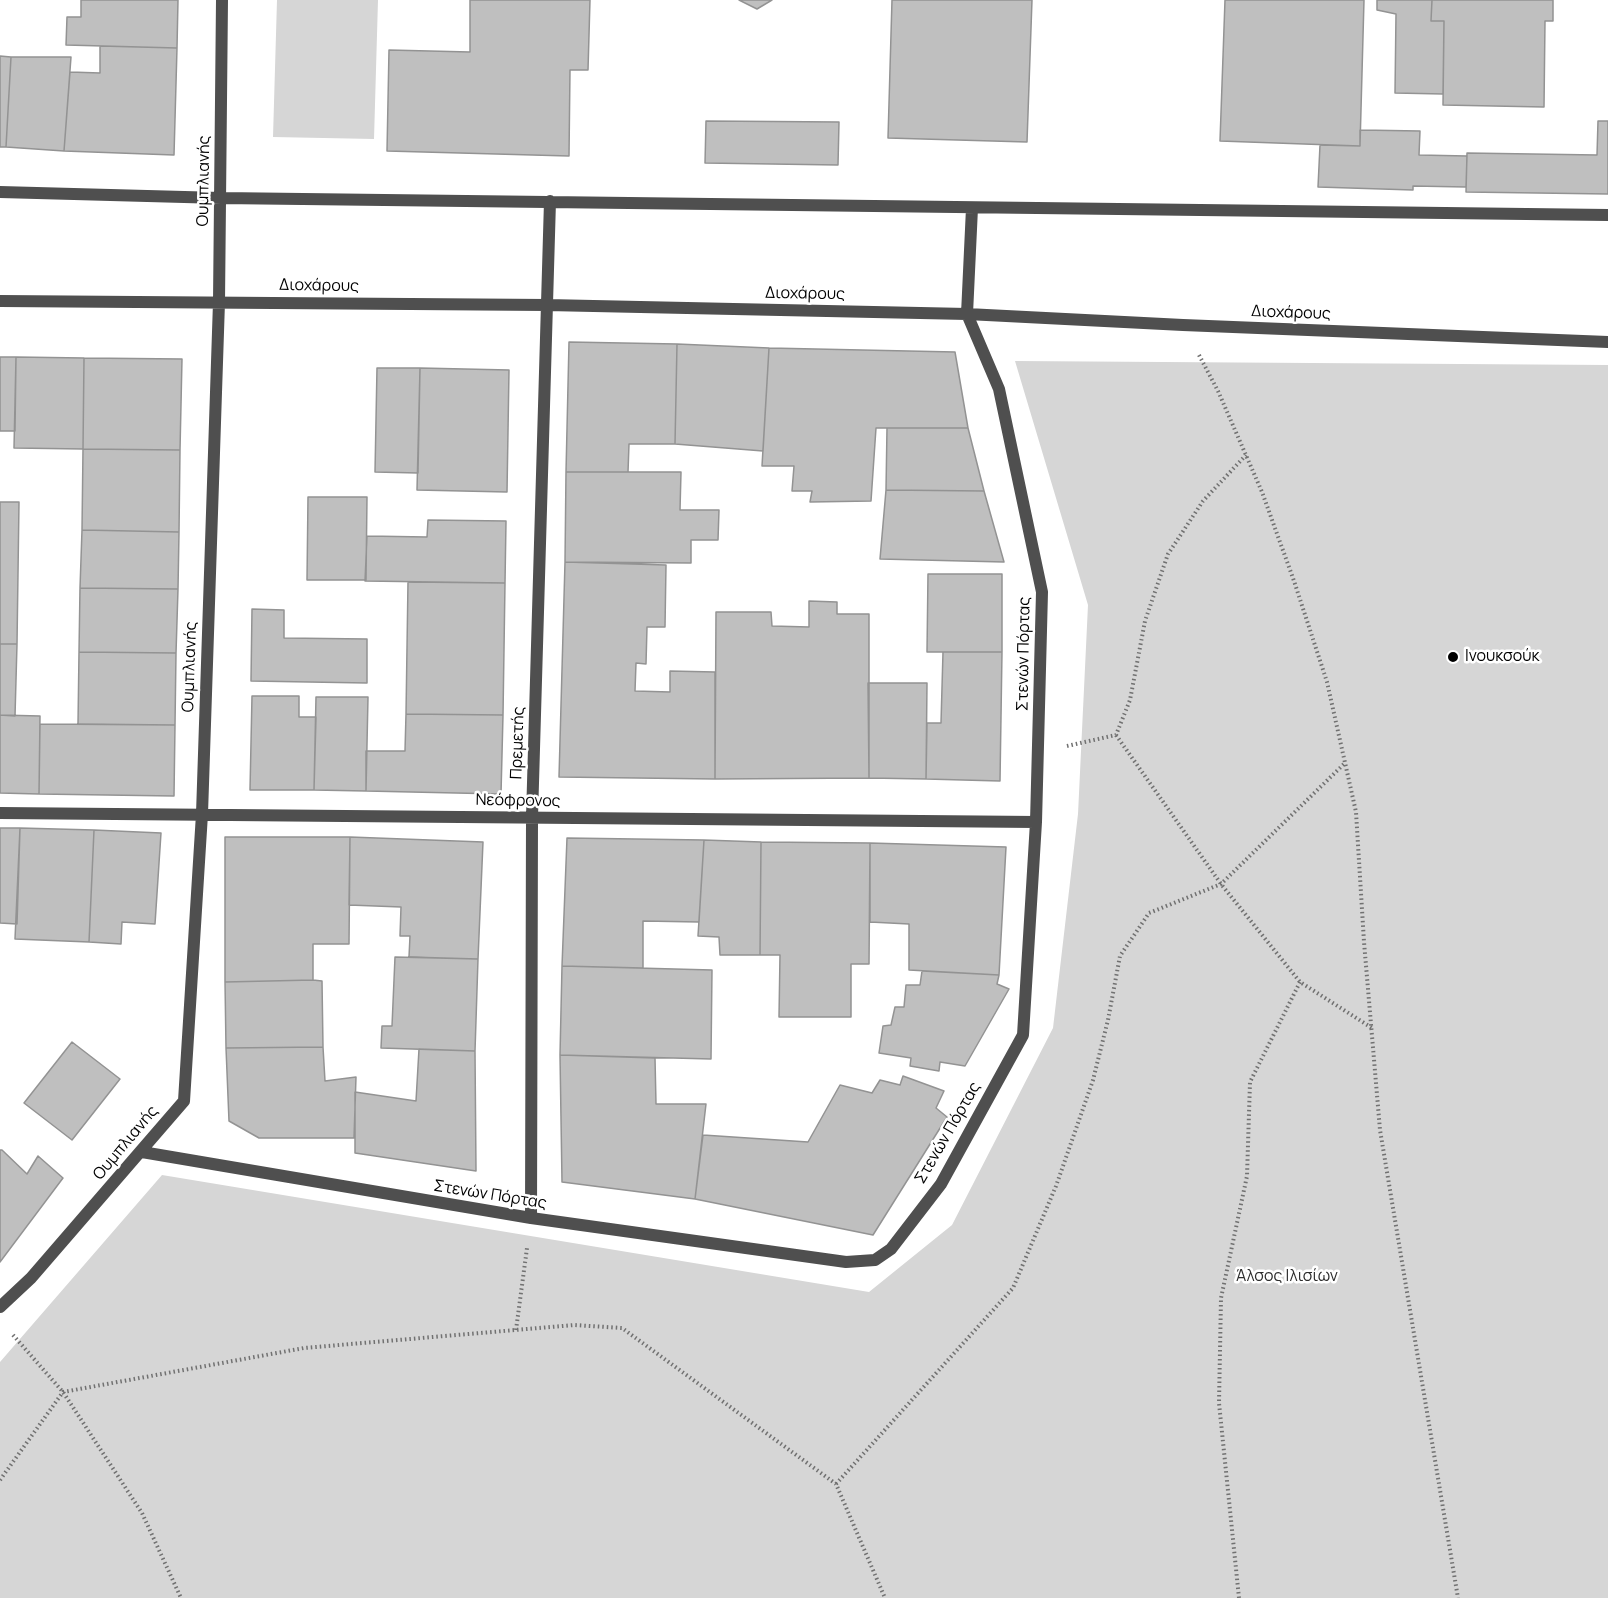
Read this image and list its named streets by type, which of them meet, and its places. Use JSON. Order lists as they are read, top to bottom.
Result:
{
  "streets": {
    "street": [
      "Ουμπλιανής",
      "Διοχάρους",
      "Στενών Πόρτας",
      "Πρεμετής",
      "Νεόφρονος"
    ]
  },
  "crossings": [
    ["Ουμπλιανής", "Διοχάρους"],
    ["Ουμπλιανής", "Στενών Πόρτας"],
    ["Ουμπλιανής", "Νεόφρονος"],
    ["Διοχάρους", "Στενών Πόρτας"],
    ["Διοχάρους", "Πρεμετής"],
    ["Στενών Πόρτας", "Πρεμετής"],
    ["Στενών Πόρτας", "Νεόφρονος"],
    ["Πρεμετής", "Νεόφρονος"]
  ],
  "parks": ["Άλσος Ιλισίων"],
  "places": ["Ινουκσούκ"]
}
